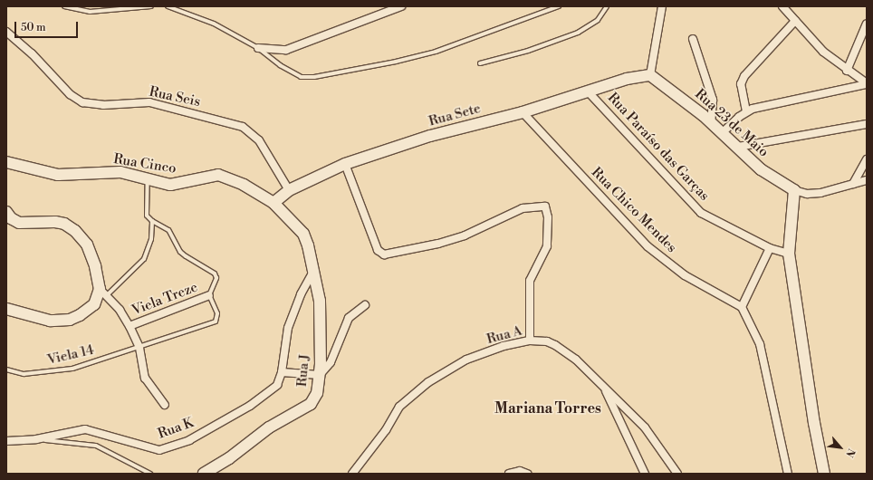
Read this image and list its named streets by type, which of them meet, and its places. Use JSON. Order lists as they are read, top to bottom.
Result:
{
  "streets": {
    "street": [
      "Rua Seis",
      "Rua Sete",
      "Rua 23 de Maio",
      "Rua Paraíso das Garças",
      "Rua Cinco",
      "Rua Chico Mendes",
      "Viela Treze",
      "Rua A",
      "Rua J",
      "Rua K"
    ],
    "lane": ["Viela 14"]
  },
  "crossings": [
    ["Rua Seis", "Rua Sete"],
    ["Rua Sete", "Rua 23 de Maio"],
    ["Rua Sete", "Rua Paraíso das Garças"],
    ["Rua Sete", "Rua Cinco"],
    ["Rua Sete", "Rua Chico Mendes"],
    ["Rua Cinco", "Rua J"],
    ["Viela Treze", "Viela 14"],
    ["Rua J", "Rua K"]
  ],
  "districts": ["Mariana Torres"],
  "scale_bar": "50 m",
  "north": "bottom right"
}
